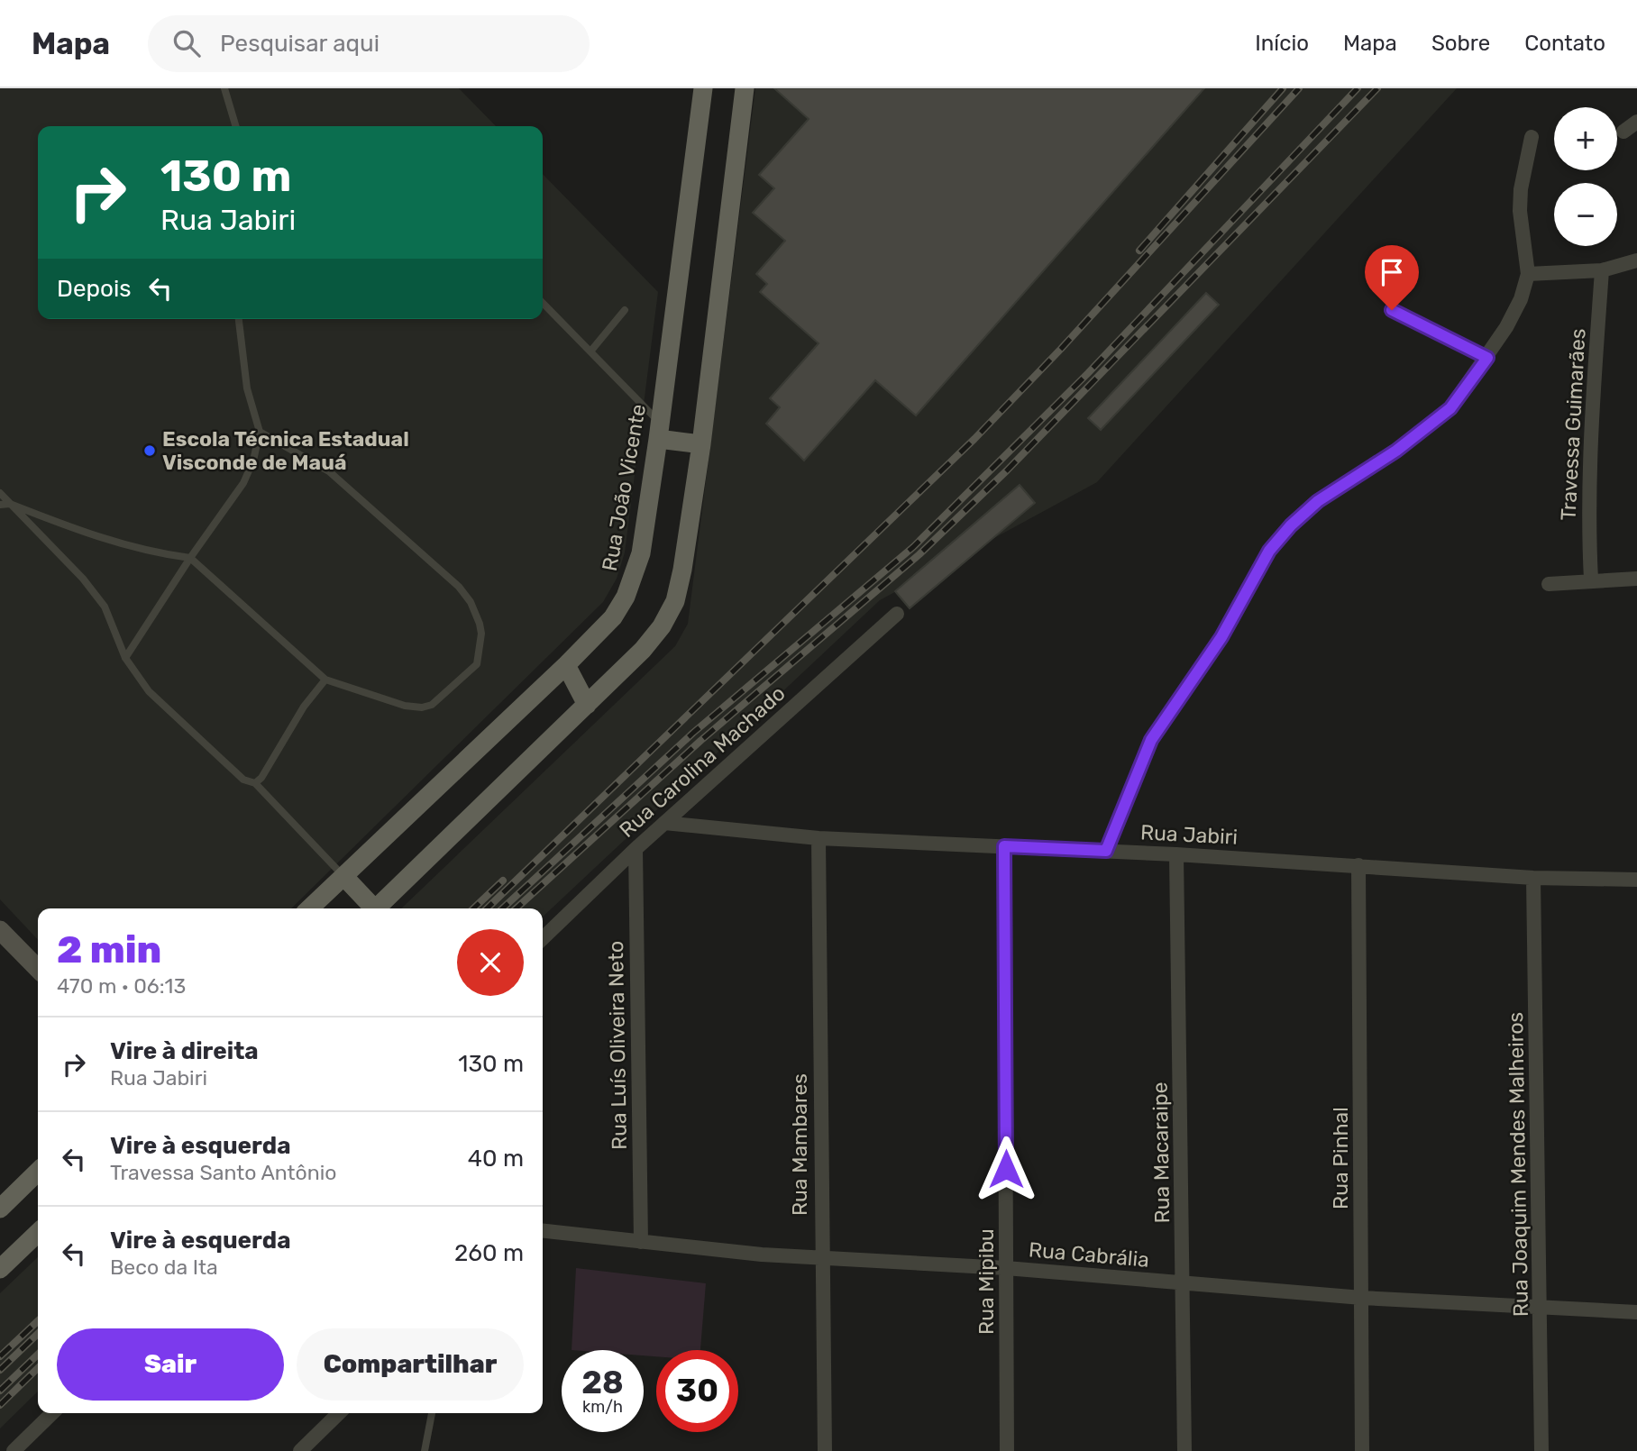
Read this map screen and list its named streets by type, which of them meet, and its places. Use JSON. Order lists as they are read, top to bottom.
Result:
{
  "streets": {
    "main road": ["Rua João Vicente"],
    "street": [
      "Travessa Guimarães",
      "Rua Carolina Machado",
      "Rua Jabiri",
      "Rua Luís Oliveira Neto",
      "Rua Mambares",
      "Rua Macaraipe",
      "Rua Pinhal",
      "Rua Joaquim Mendes Malheiros",
      "Rua Cabrália",
      "Rua Mipibu"
    ]
  },
  "crossings": [
    ["Rua Carolina Machado", "Rua Jabiri"],
    ["Rua Carolina Machado", "Rua Luís Oliveira Neto"],
    ["Rua Jabiri", "Rua Mambares"],
    ["Rua Jabiri", "Rua Macaraipe"],
    ["Rua Jabiri", "Rua Pinhal"],
    ["Rua Jabiri", "Rua Joaquim Mendes Malheiros"],
    ["Rua Jabiri", "Rua Mipibu"],
    ["Rua Luís Oliveira Neto", "Rua Cabrália"],
    ["Rua Mambares", "Rua Cabrália"],
    ["Rua Macaraipe", "Rua Cabrália"],
    ["Rua Pinhal", "Rua Cabrália"],
    ["Rua Joaquim Mendes Malheiros", "Rua Cabrália"],
    ["Rua Cabrália", "Rua Mipibu"]
  ],
  "places": ["Escola Técnica Estadual Visconde de Mauá"],
  "page": {
    "header": "Mapa",
    "search": "Pesquisar aqui",
    "nav": [
      "Início",
      "Mapa",
      "Sobre",
      "Contato"
    ],
    "map_buttons": ["+", "−"],
    "turn": ["130 m", "Rua Jabiri"],
    "then": "Depois",
    "heading": ["2 min", "470 m · 06:13"],
    "list": [
      {
        "name": "Vire à direita",
        "note": "Rua Jabiri",
        "value": "130 m"
      },
      {
        "name": "Vire à esquerda",
        "note": "Travessa Santo Antônio",
        "value": "40 m"
      },
      {
        "name": "Vire à esquerda",
        "note": "Beco da Ita",
        "value": "260 m"
      }
    ],
    "buttons": ["Sair", "Compartilhar"],
    "speed": "28 km/h",
    "limit": "30"
  }
}
